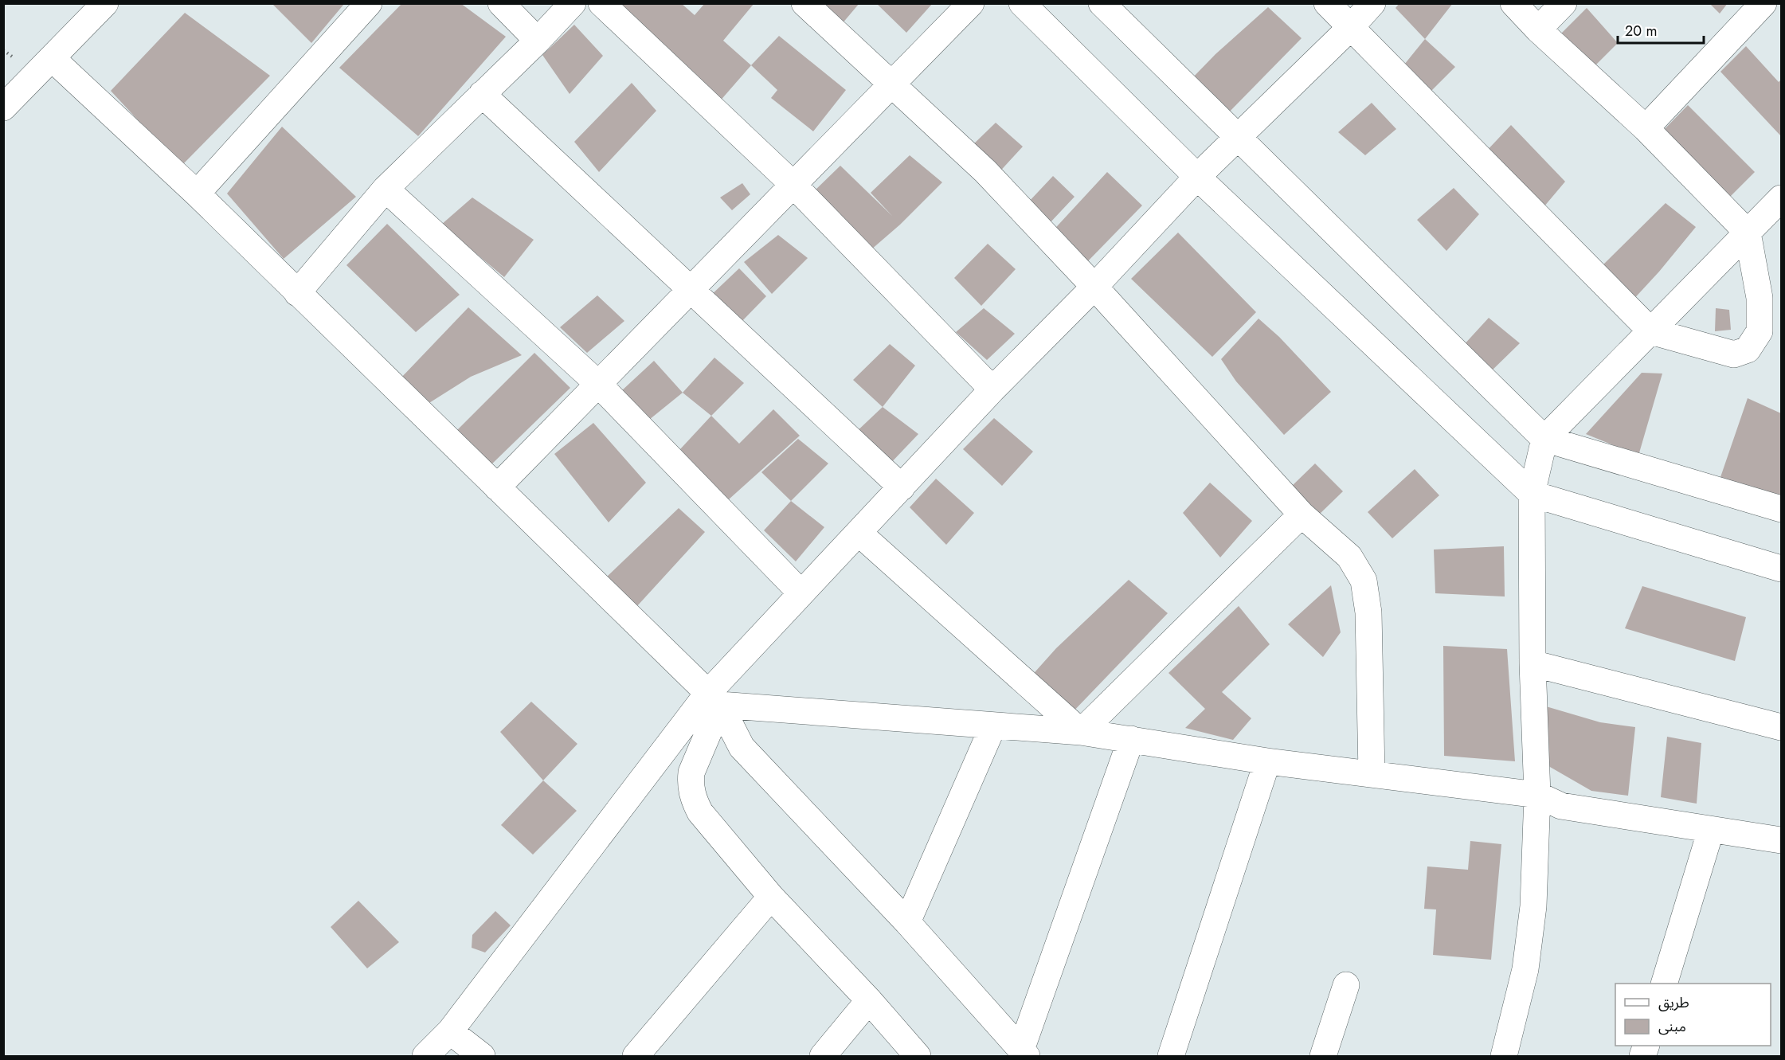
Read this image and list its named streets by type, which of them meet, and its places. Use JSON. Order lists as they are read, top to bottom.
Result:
{
  "legend": ["طريق", "مبنى"],
  "scale_bar": "20 m"
}
